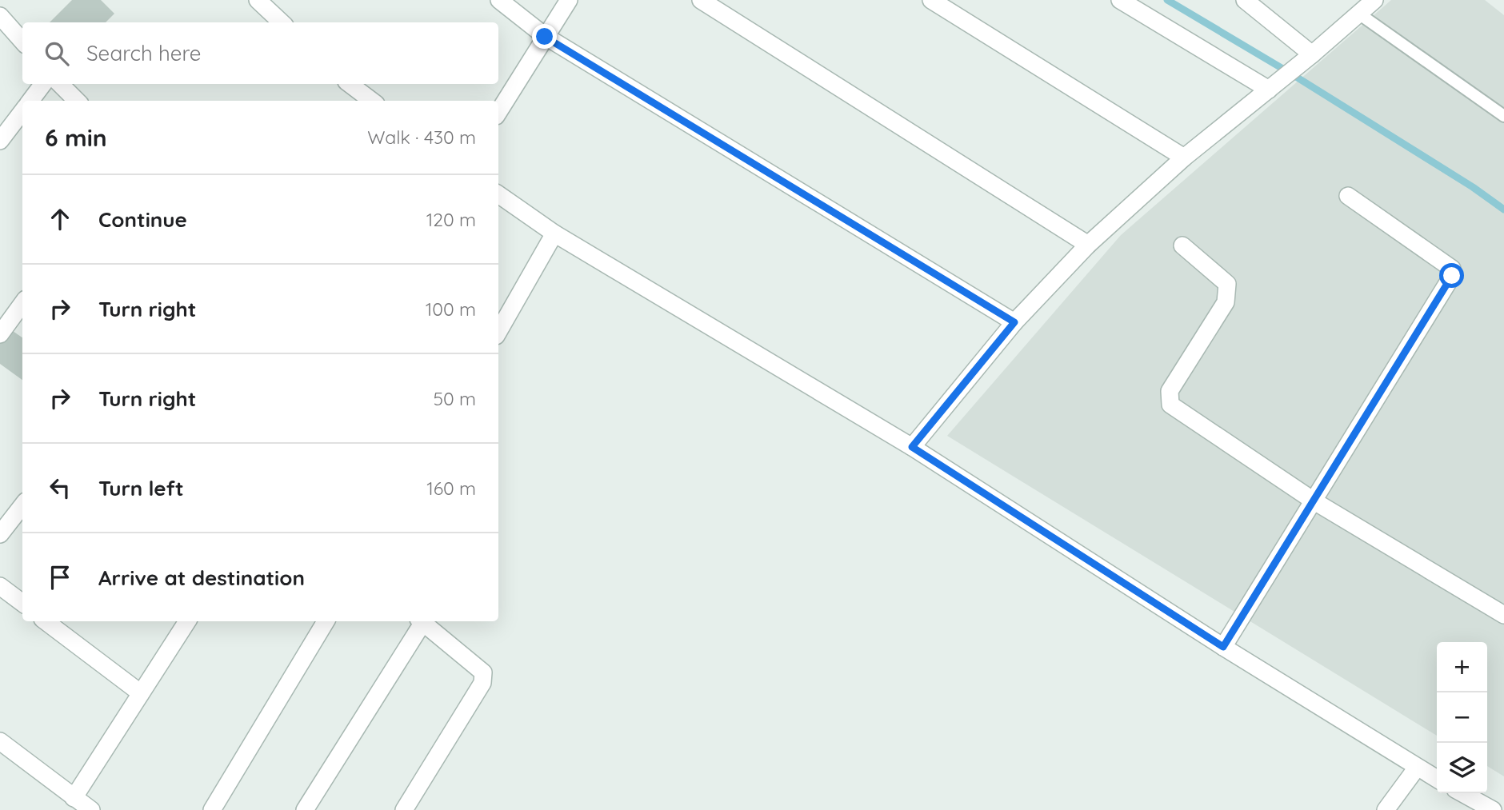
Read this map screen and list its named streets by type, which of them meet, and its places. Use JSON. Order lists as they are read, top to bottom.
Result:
{
  "page": {
    "search": "Search here",
    "heading": ["6 min", "Walk · 430 m"],
    "list": [
      ["Continue", "120 m"],
      ["Turn right", "100 m"],
      ["Turn right", "50 m"],
      ["Turn left", "160 m"],
      "Arrive at destination"
    ],
    "map_buttons": ["+", "−"]
  }
}
